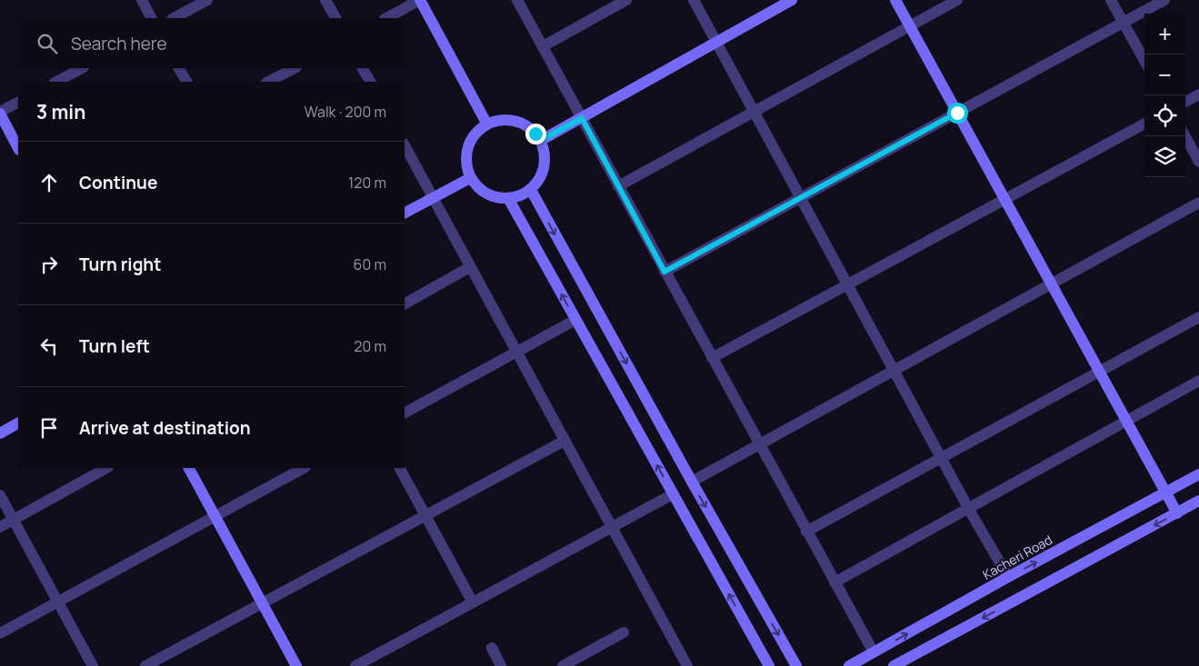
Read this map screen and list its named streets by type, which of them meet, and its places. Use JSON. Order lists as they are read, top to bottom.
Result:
{
  "streets": {
    "street": ["Kacheri Road"]
  },
  "page": {
    "map_buttons": ["+", "−"],
    "search": "Search here",
    "heading": ["3 min", "Walk · 200 m"],
    "list": [
      ["Continue", "120 m"],
      ["Turn right", "60 m"],
      ["Turn left", "20 m"],
      "Arrive at destination"
    ]
  }
}
